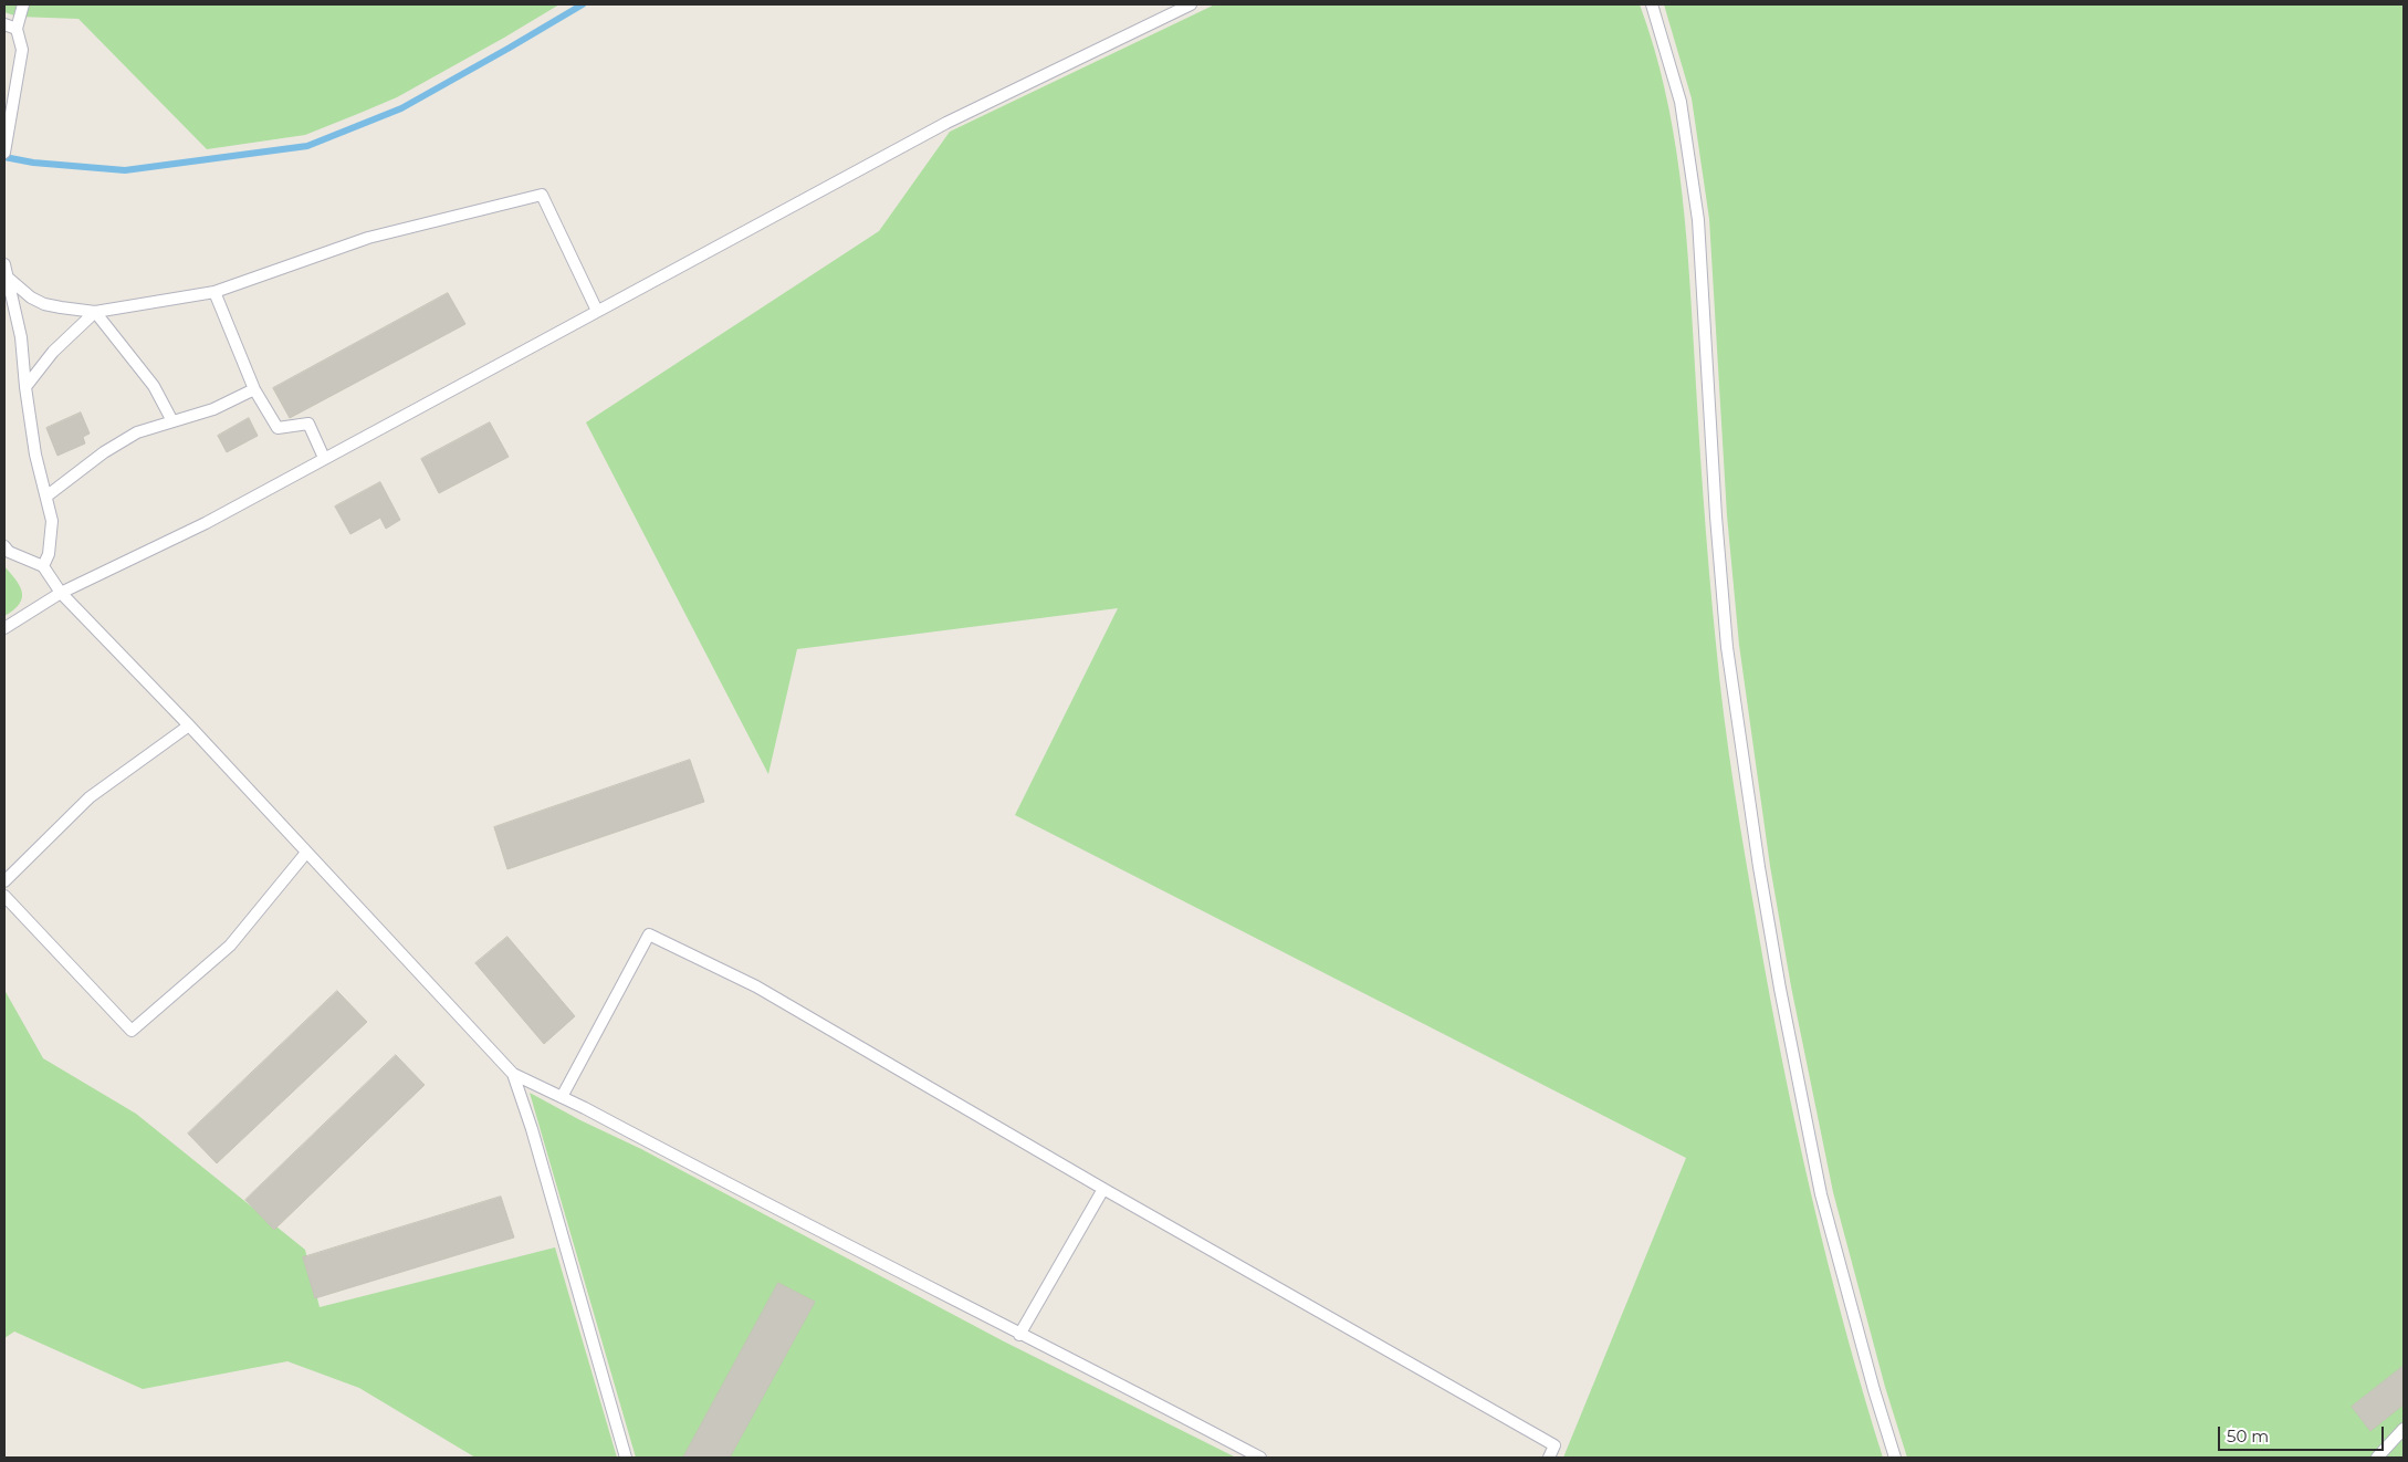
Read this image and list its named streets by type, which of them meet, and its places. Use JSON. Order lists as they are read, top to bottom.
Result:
{
  "scale_bar": "50 m"
}
